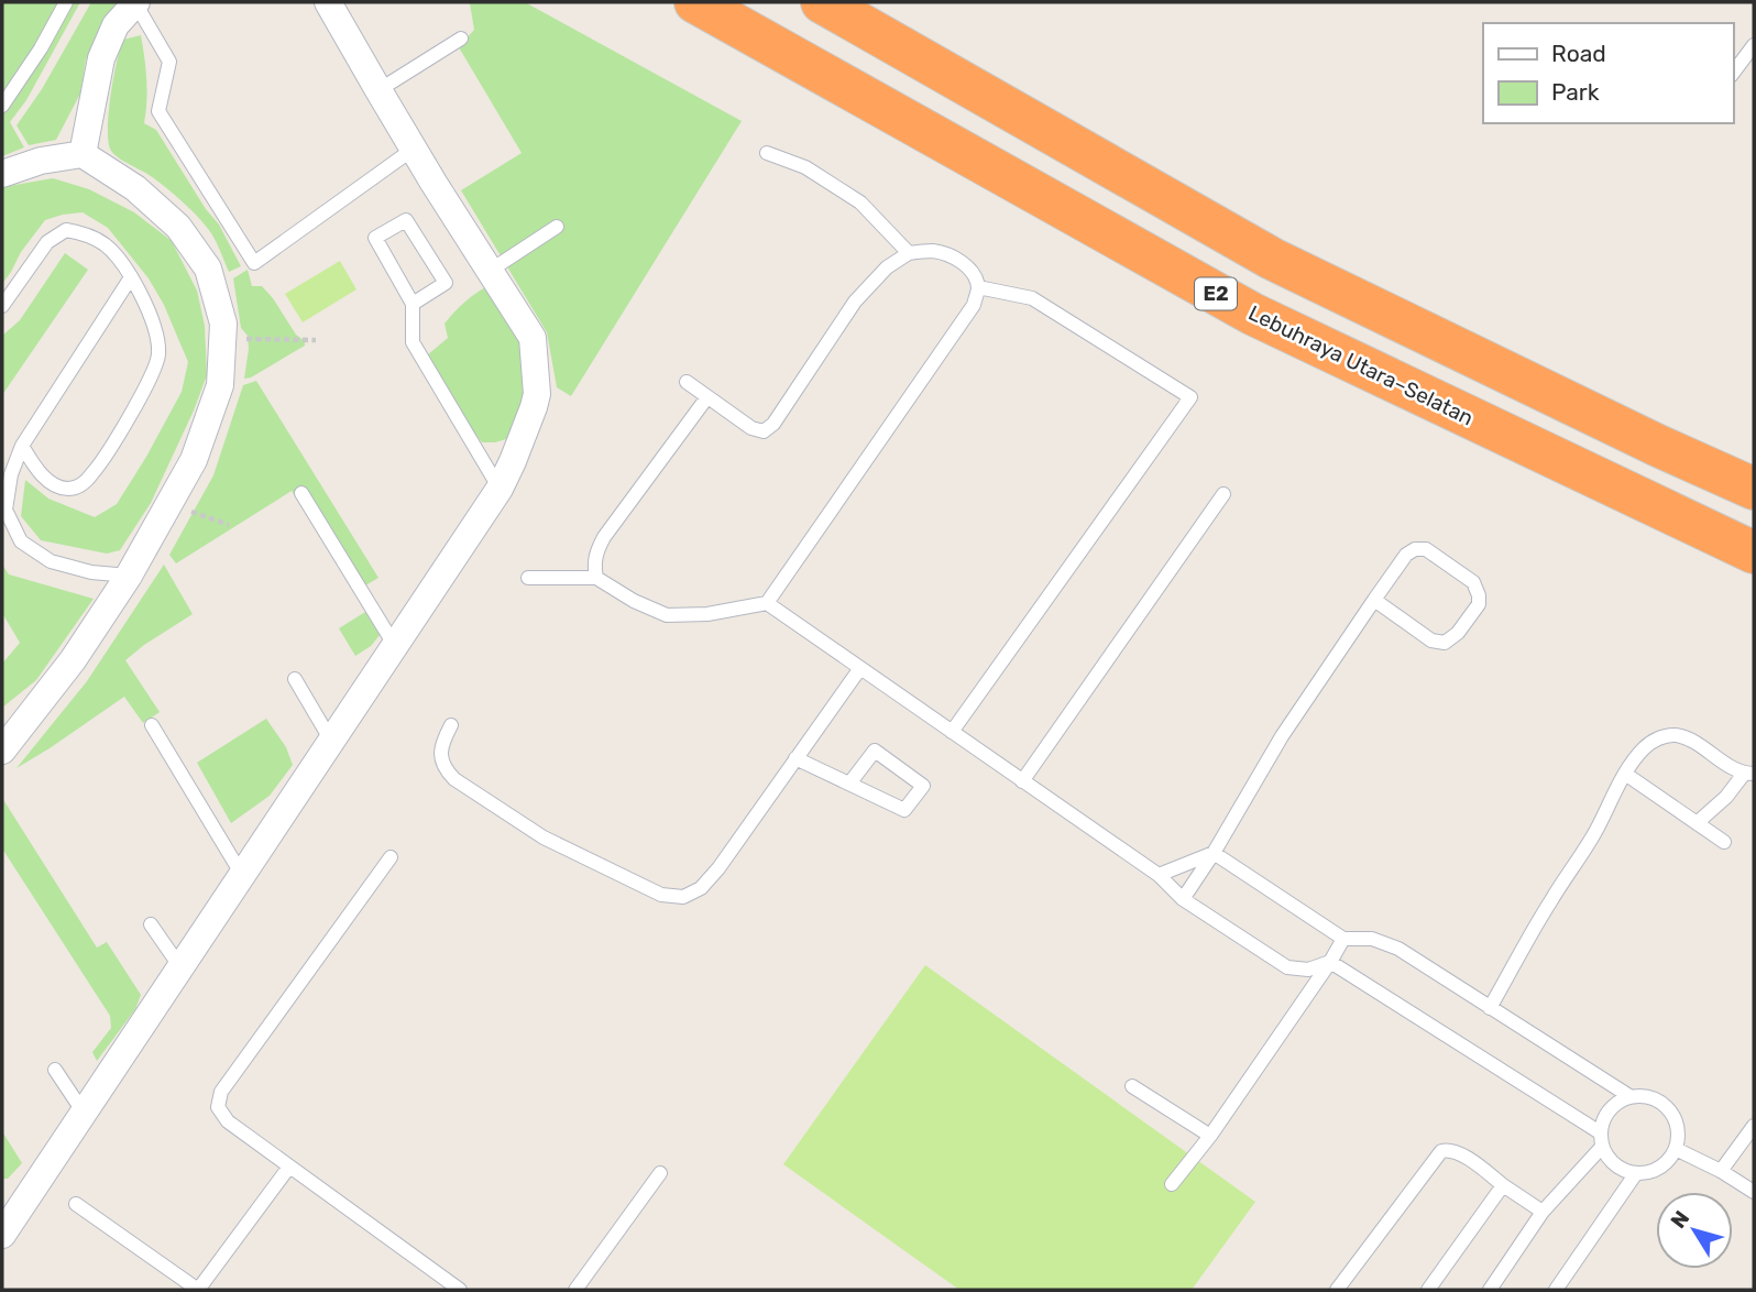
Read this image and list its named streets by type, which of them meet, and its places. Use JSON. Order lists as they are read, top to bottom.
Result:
{
  "streets": {
    "highway": ["E2", "Lebuhraya Utara–Selatan"]
  },
  "legend": ["Road", "Park"],
  "north": "top left"
}
